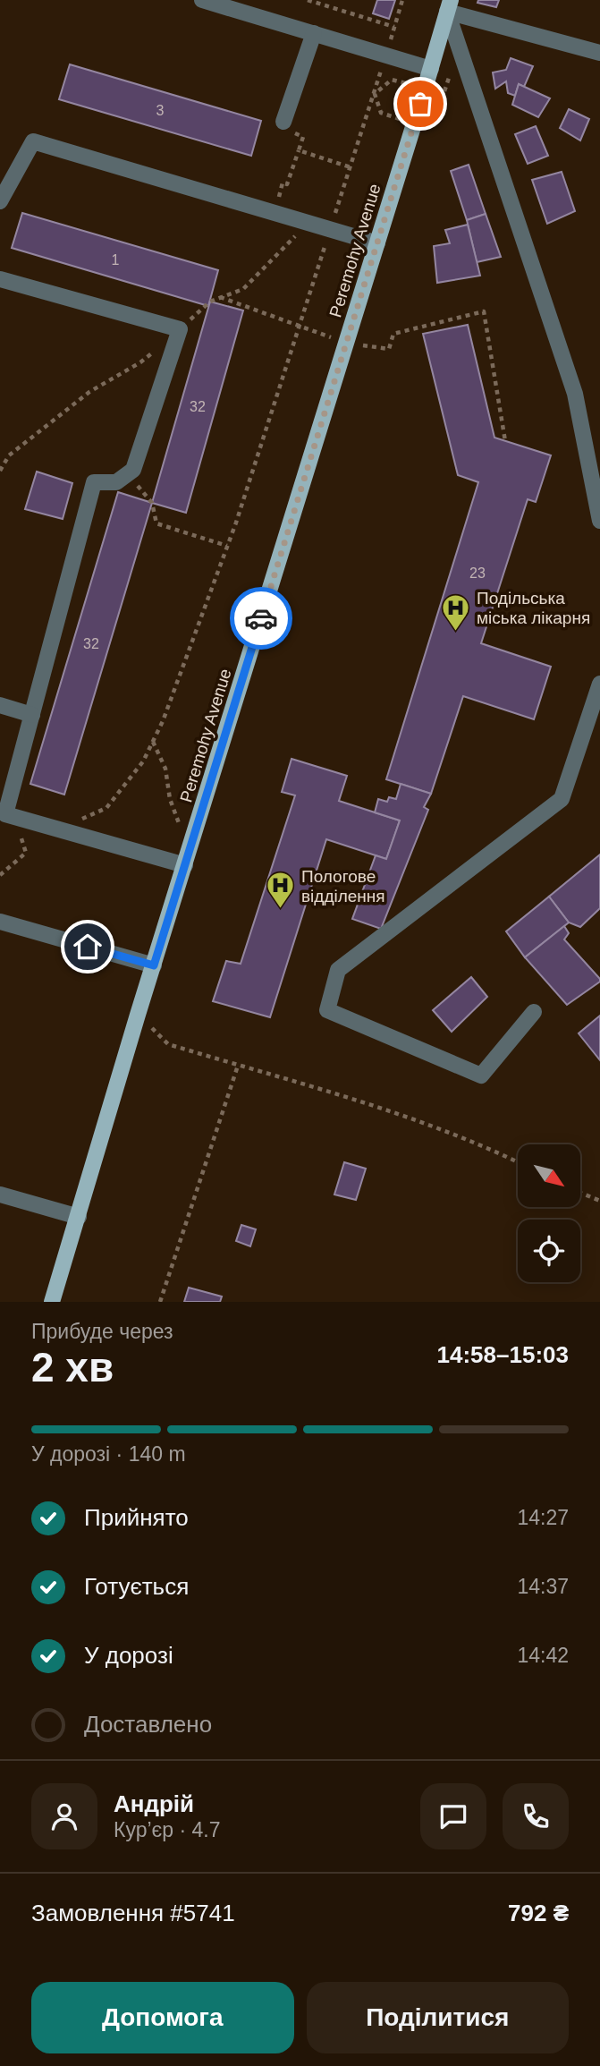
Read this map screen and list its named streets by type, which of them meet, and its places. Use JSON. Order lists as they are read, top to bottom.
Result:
{
  "streets": {
    "main road": ["Peremohy Avenue"]
  },
  "places": {
    "hospital": ["Подільська міська лікарня", "Пологове відділення"]
  },
  "house_numbers": [
    "3",
    "1",
    "32",
    "23",
    "32"
  ],
  "north": "bottom right",
  "page": {
    "heading": ["2 хв", "Прибуде через", "14:58–15:03"],
    "panel": [
      "Андрій",
      "Кур’єр · 4.7",
      "Замовлення #5741",
      "792 ₴"
    ],
    "bar": "У дорозі · 140 m",
    "list": [
      ["Прийнято", "14:27"],
      ["Готується", "14:37"],
      ["У дорозі", "14:42"],
      "Доставлено"
    ],
    "buttons": ["Допомога", "Поділитися"]
  }
}
